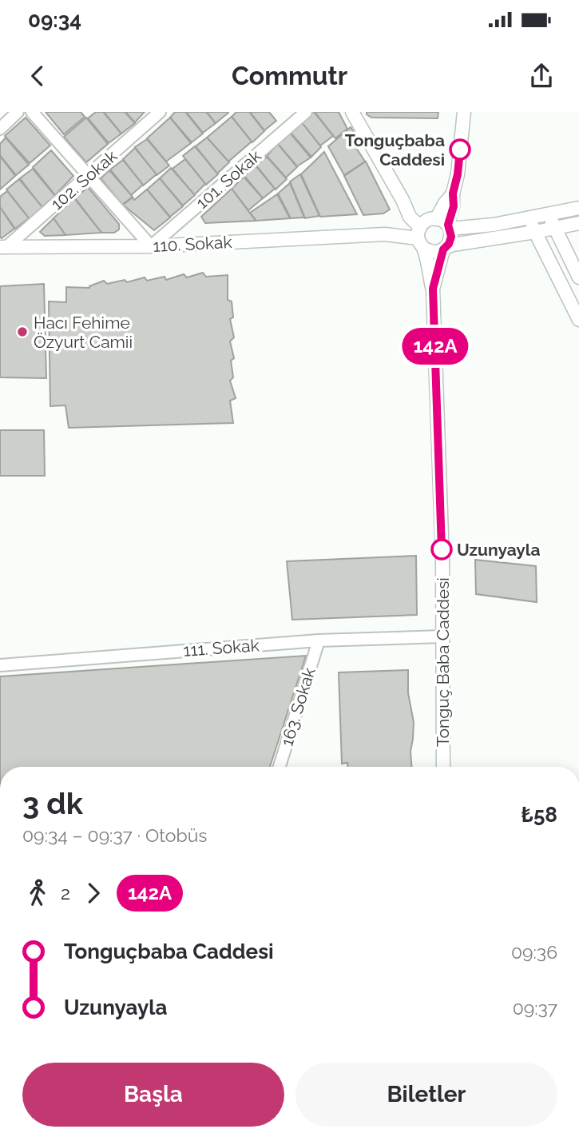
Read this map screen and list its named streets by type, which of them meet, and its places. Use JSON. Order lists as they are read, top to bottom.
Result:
{
  "streets": {
    "street": [
      "101. Sokak",
      "102. Sokak",
      "110. Sokak",
      "111. Sokak",
      "Tonguç Baba Caddesi",
      "163. Sokak"
    ]
  },
  "crossings": [
    ["101. Sokak", "110. Sokak"],
    ["102. Sokak", "110. Sokak"],
    ["110. Sokak", "Tonguç Baba Caddesi"],
    ["111. Sokak", "Tonguç Baba Caddesi"],
    ["111. Sokak", "163. Sokak"]
  ],
  "places": ["Tonguçbaba Caddesi", "Hacı Fehime Özyurt Camii", "Uzunyayla"],
  "lines": ["bus line 142A"],
  "page": {
    "status": "09:34",
    "header": "Commutr",
    "on_map": "142A",
    "heading": ["3 dk", "09:34 – 09:37 · Otobüs", "₺58"],
    "legs": ["2", "142A"],
    "list": [
      {
        "name": "Tonguçbaba Caddesi",
        "value": "09:36"
      },
      {
        "name": "Uzunyayla",
        "value": "09:37"
      }
    ],
    "buttons": ["Başla", "Biletler"]
  }
}
